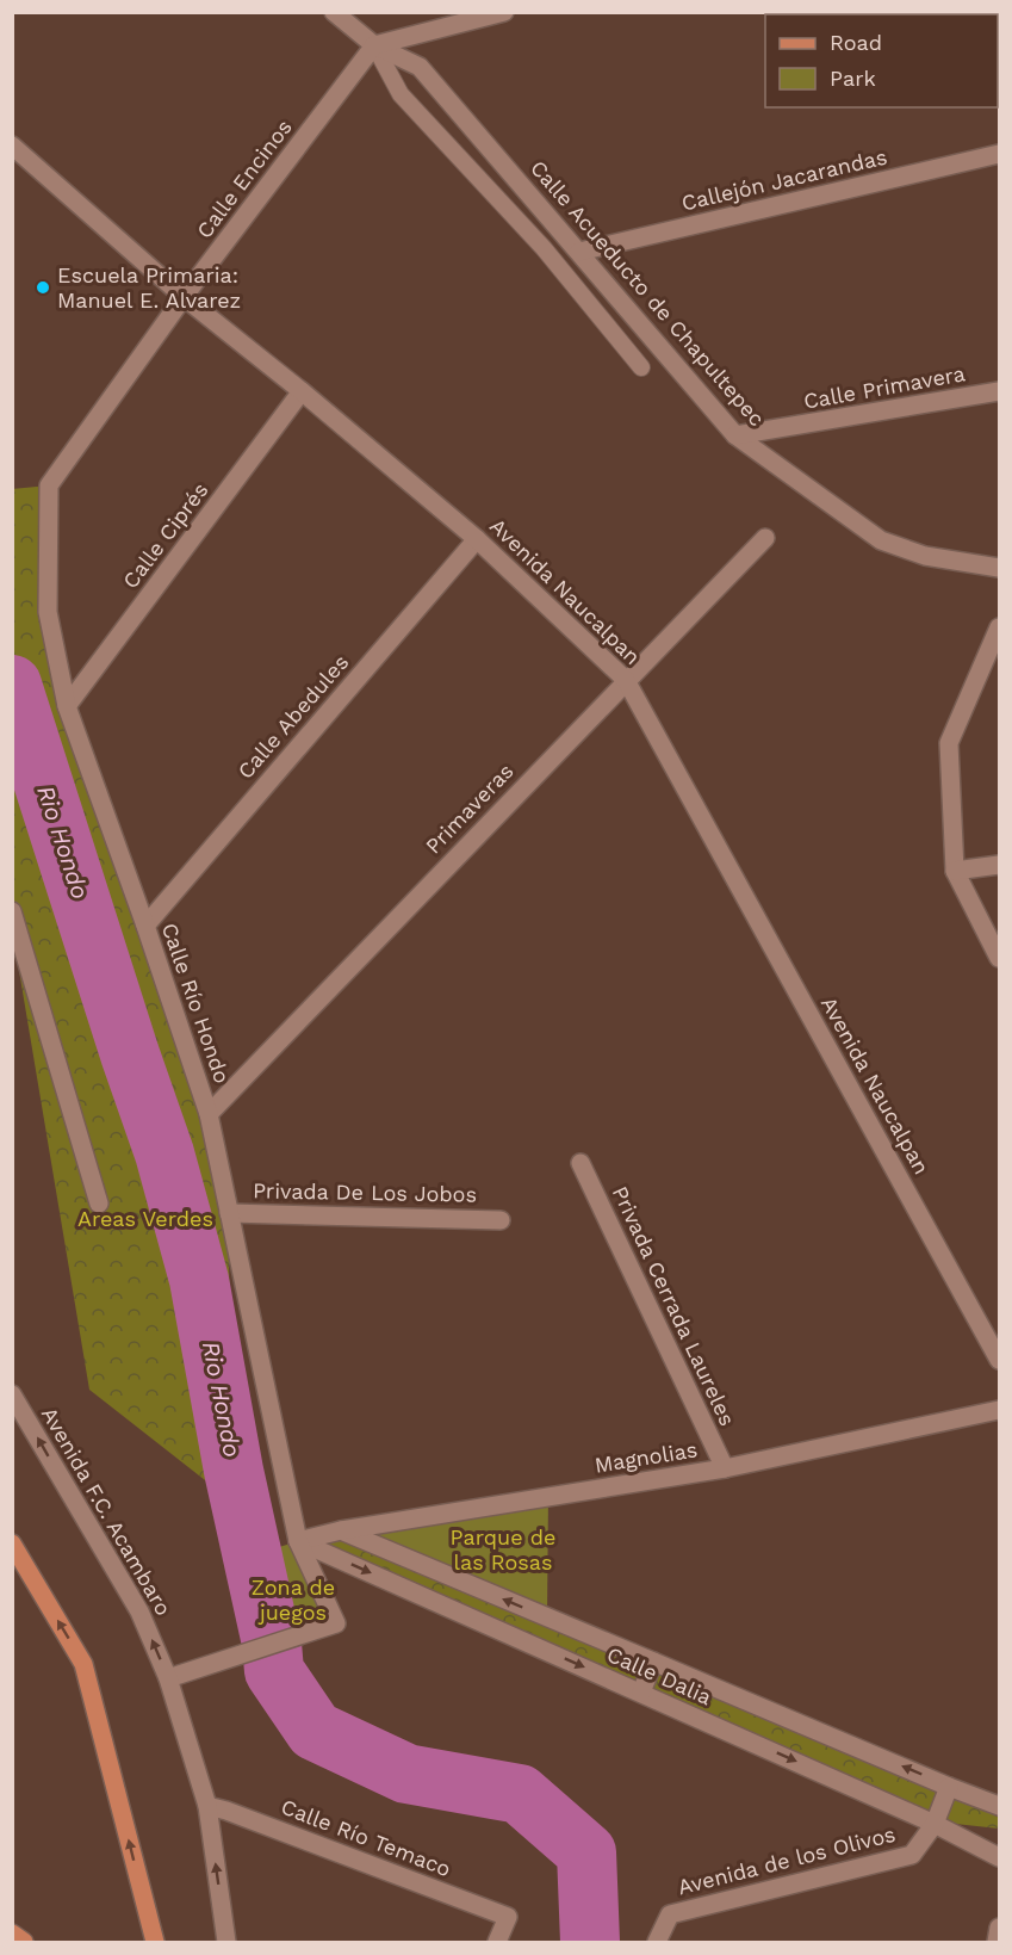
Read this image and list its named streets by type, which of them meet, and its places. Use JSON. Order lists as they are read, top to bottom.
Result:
{
  "streets": {
    "street": [
      "Calle Encinos",
      "Callejón Jacarandas",
      "Calle Acueducto de Chapultepec",
      "Calle Primavera",
      "Calle Ciprés",
      "Avenida Naucalpan",
      "Calle Abedules",
      "Primaveras",
      "Calle Río Hondo",
      "Privada De Los Jobos",
      "Privada Cerrada Laureles",
      "Magnolias",
      "Avenida F.C. Acambaro",
      "Calle Dalia",
      "Calle Río Temaco",
      "Avenida de los Olivos"
    ]
  },
  "crossings": [
    ["Calle Encinos", "Calle Acueducto de Chapultepec"],
    ["Calle Encinos", "Avenida Naucalpan"],
    ["Calle Encinos", "Calle Río Hondo"],
    ["Callejón Jacarandas", "Calle Acueducto de Chapultepec"],
    ["Calle Acueducto de Chapultepec", "Calle Primavera"],
    ["Calle Ciprés", "Avenida Naucalpan"],
    ["Calle Ciprés", "Calle Río Hondo"],
    ["Avenida Naucalpan", "Calle Abedules"],
    ["Avenida Naucalpan", "Primaveras"],
    ["Calle Abedules", "Calle Río Hondo"],
    ["Primaveras", "Calle Río Hondo"],
    ["Calle Río Hondo", "Privada De Los Jobos"],
    ["Calle Río Hondo", "Magnolias"],
    ["Calle Río Hondo", "Avenida F.C. Acambaro"],
    ["Calle Río Hondo", "Calle Dalia"],
    ["Privada Cerrada Laureles", "Magnolias"],
    ["Magnolias", "Calle Dalia"],
    ["Avenida F.C. Acambaro", "Calle Río Temaco"],
    ["Calle Dalia", "Avenida de los Olivos"]
  ],
  "one_way": ["Avenida F.C. Acambaro"],
  "water": ["Rio Hondo"],
  "parks": ["Areas Verdes", "Parque de las Rosas", "Zona de juegos"],
  "places": ["Escuela Primaria: Manuel E. Alvarez"],
  "legend": ["Road", "Park"]
}
